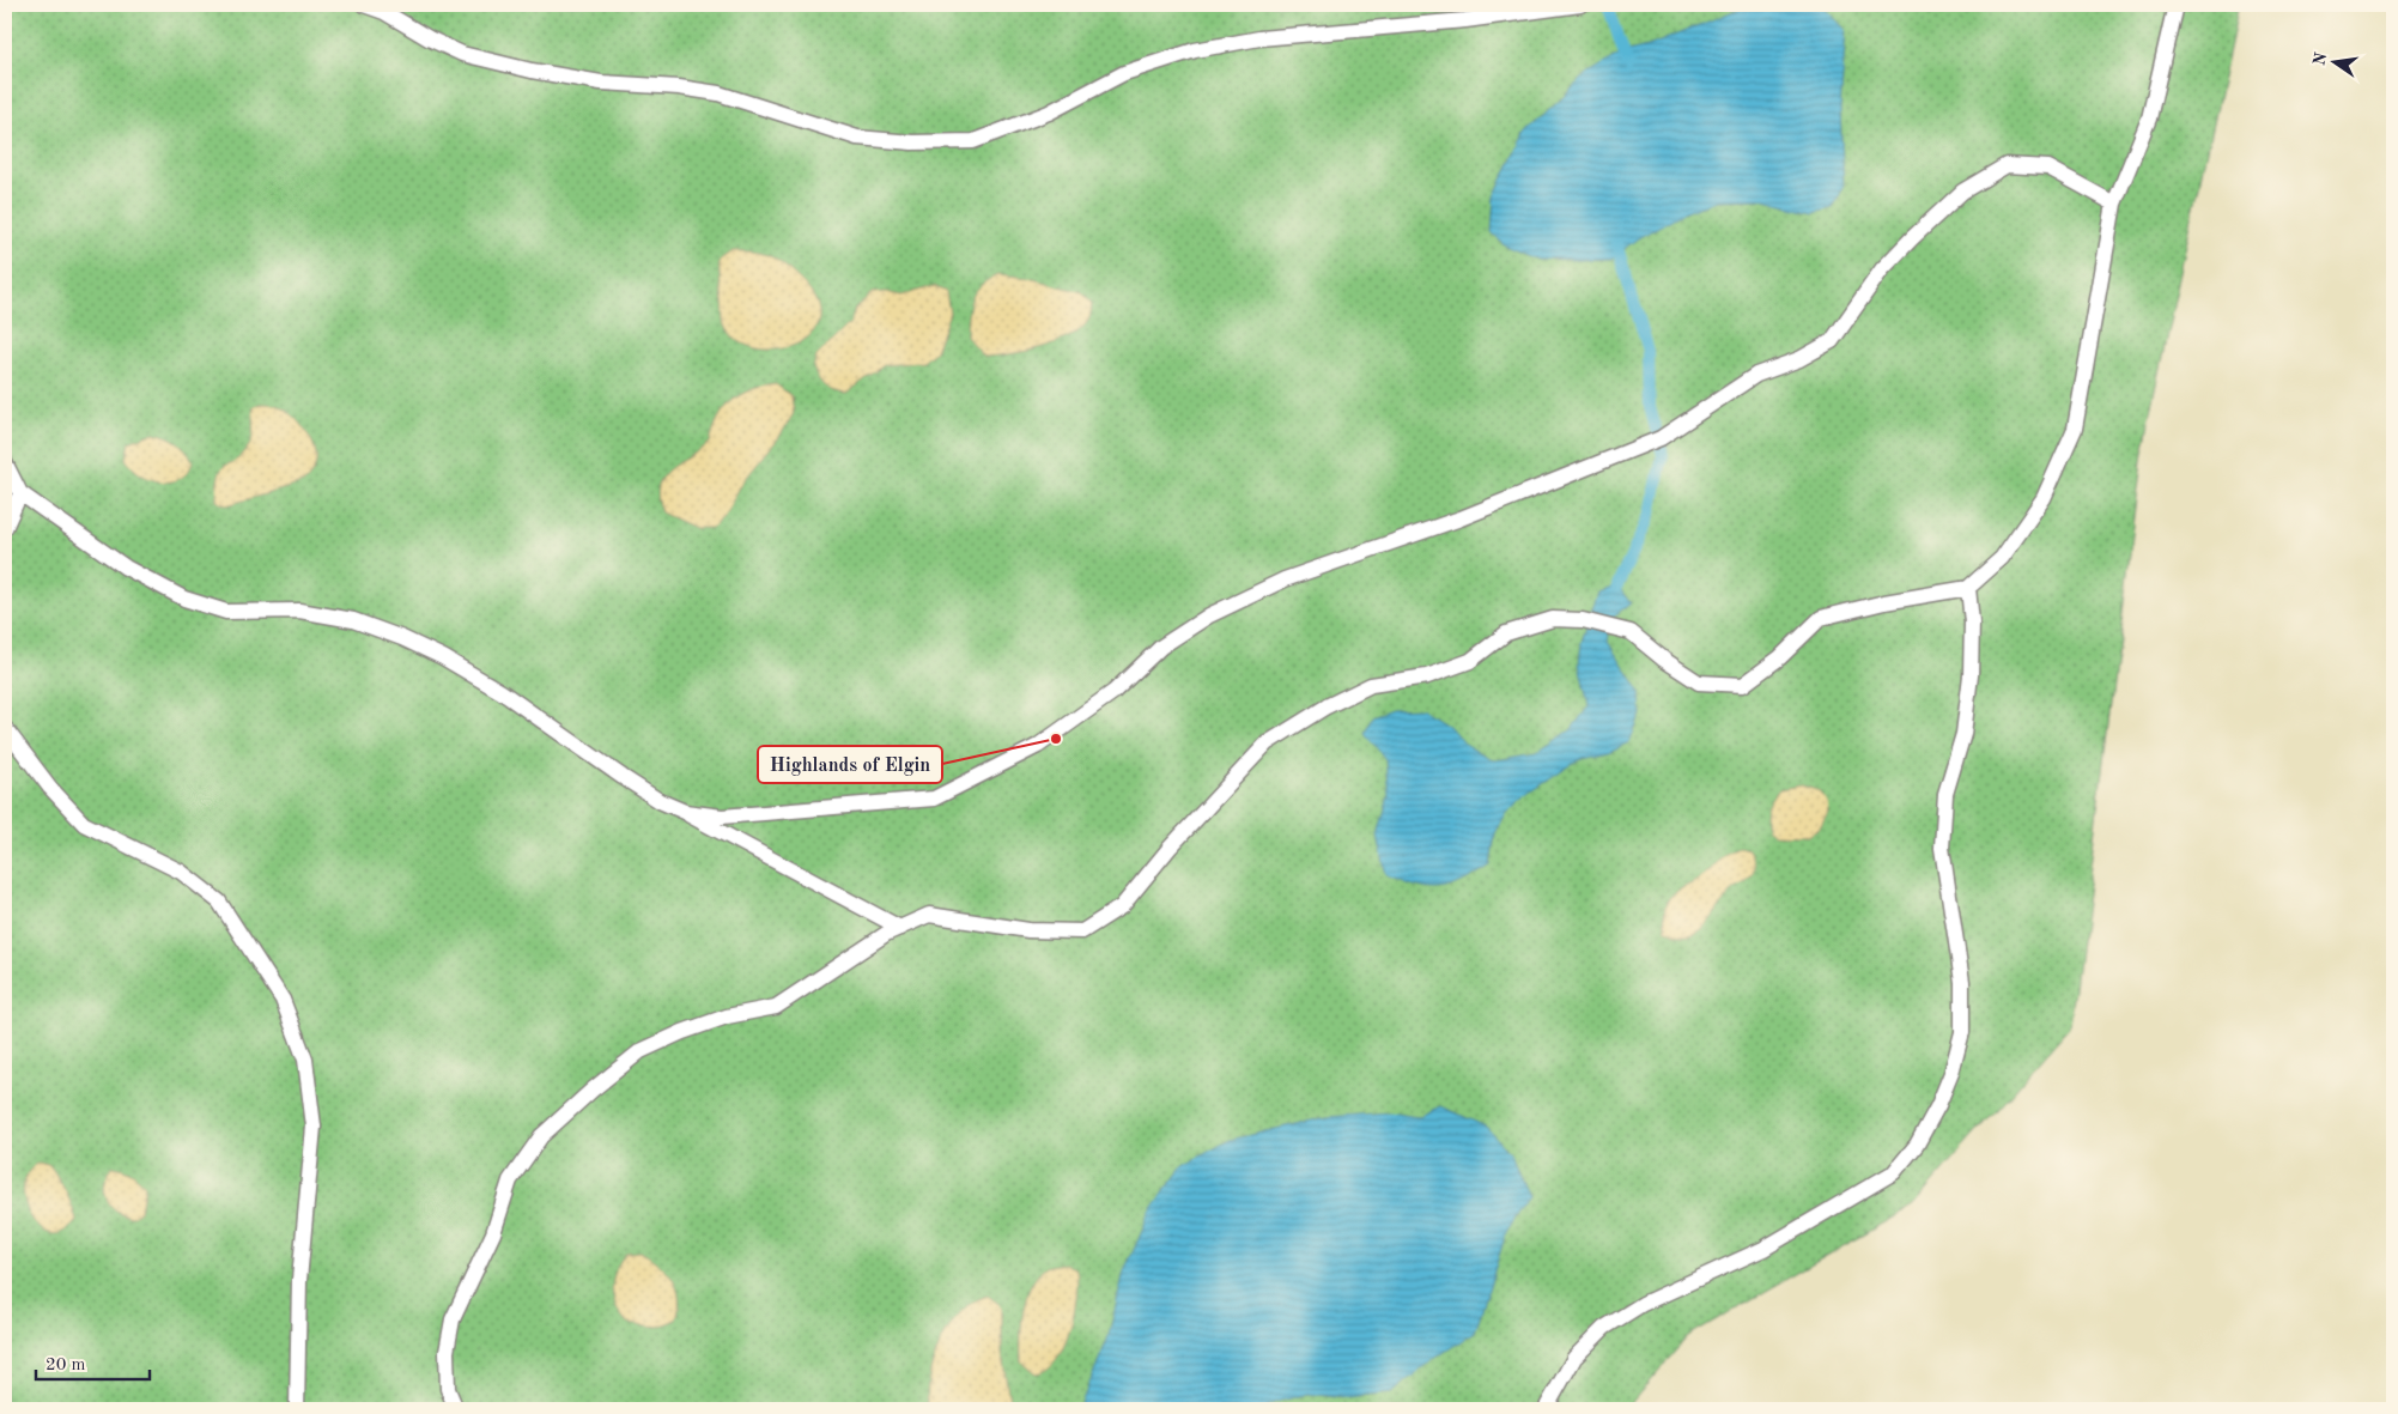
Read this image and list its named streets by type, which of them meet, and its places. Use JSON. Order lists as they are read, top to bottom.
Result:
{
  "places": ["Highlands of Elgin"],
  "scale_bar": "20 m",
  "north": "left"
}
